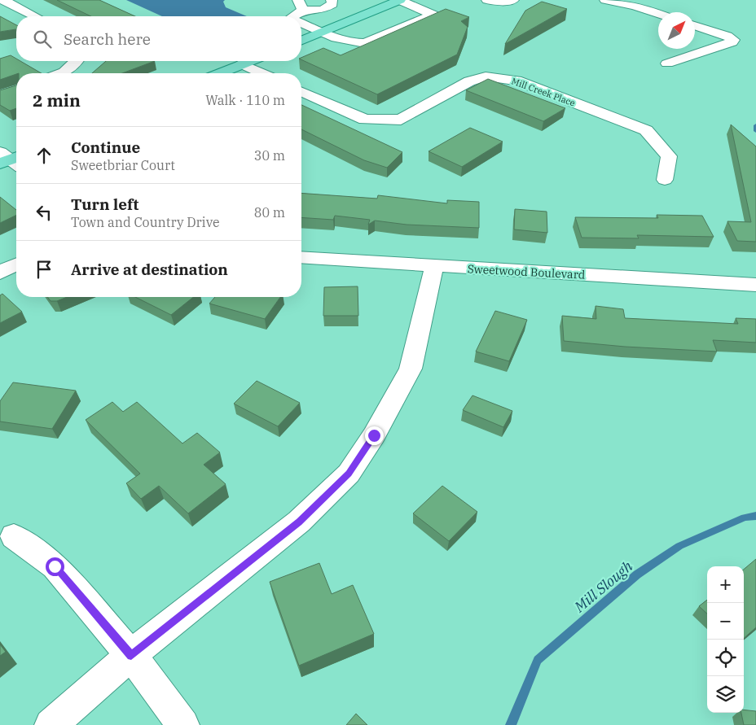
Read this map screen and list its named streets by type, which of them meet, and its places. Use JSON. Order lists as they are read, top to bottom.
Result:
{
  "streets": {
    "street": ["Mill Creek Place", "Sweetwood Boulevard"]
  },
  "water": ["Mill Slough"],
  "north": "top right",
  "page": {
    "search": "Search here",
    "heading": ["2 min", "Walk · 110 m"],
    "list": [
      ["Continue", "Sweetbriar Court", "30 m"],
      ["Turn left", "Town and Country Drive", "80 m"],
      "Arrive at destination"
    ],
    "map_buttons": ["+", "−"]
  }
}
